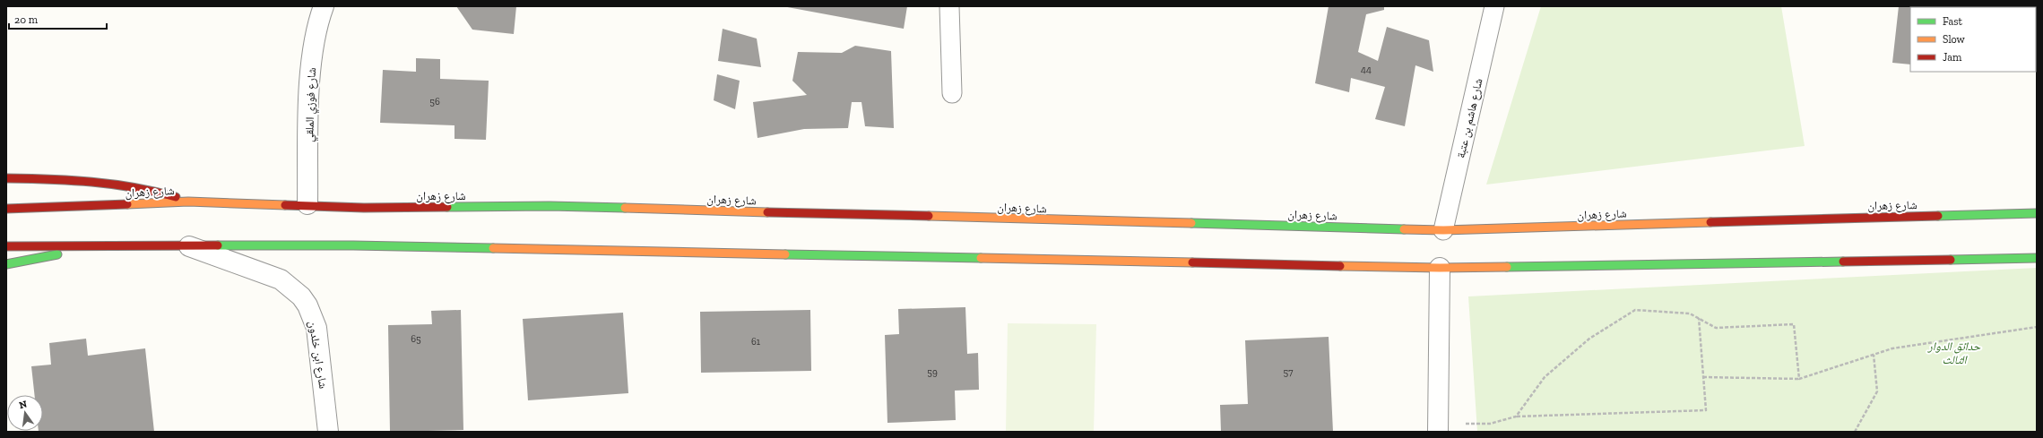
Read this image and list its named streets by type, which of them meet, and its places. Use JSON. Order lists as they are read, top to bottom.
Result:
{
  "streets": {
    "main road": ["شارع زهران"],
    "street": ["شارع فوزي الملقي", "شارع ابن خلدون"],
    "lane": ["شارع هاشم بن عتبة"]
  },
  "crossings": [
    ["شارع فوزي الملقي", "شارع زهران"],
    ["شارع هاشم بن عتبة", "شارع زهران"]
  ],
  "parks": ["حدائق الدوار الثالث"],
  "house_numbers": [
    "44",
    "56",
    "65",
    "61",
    "59",
    "57"
  ],
  "legend": ["Fast", "Slow", "Jam"],
  "scale_bar": "20 m",
  "north": "top"
}
